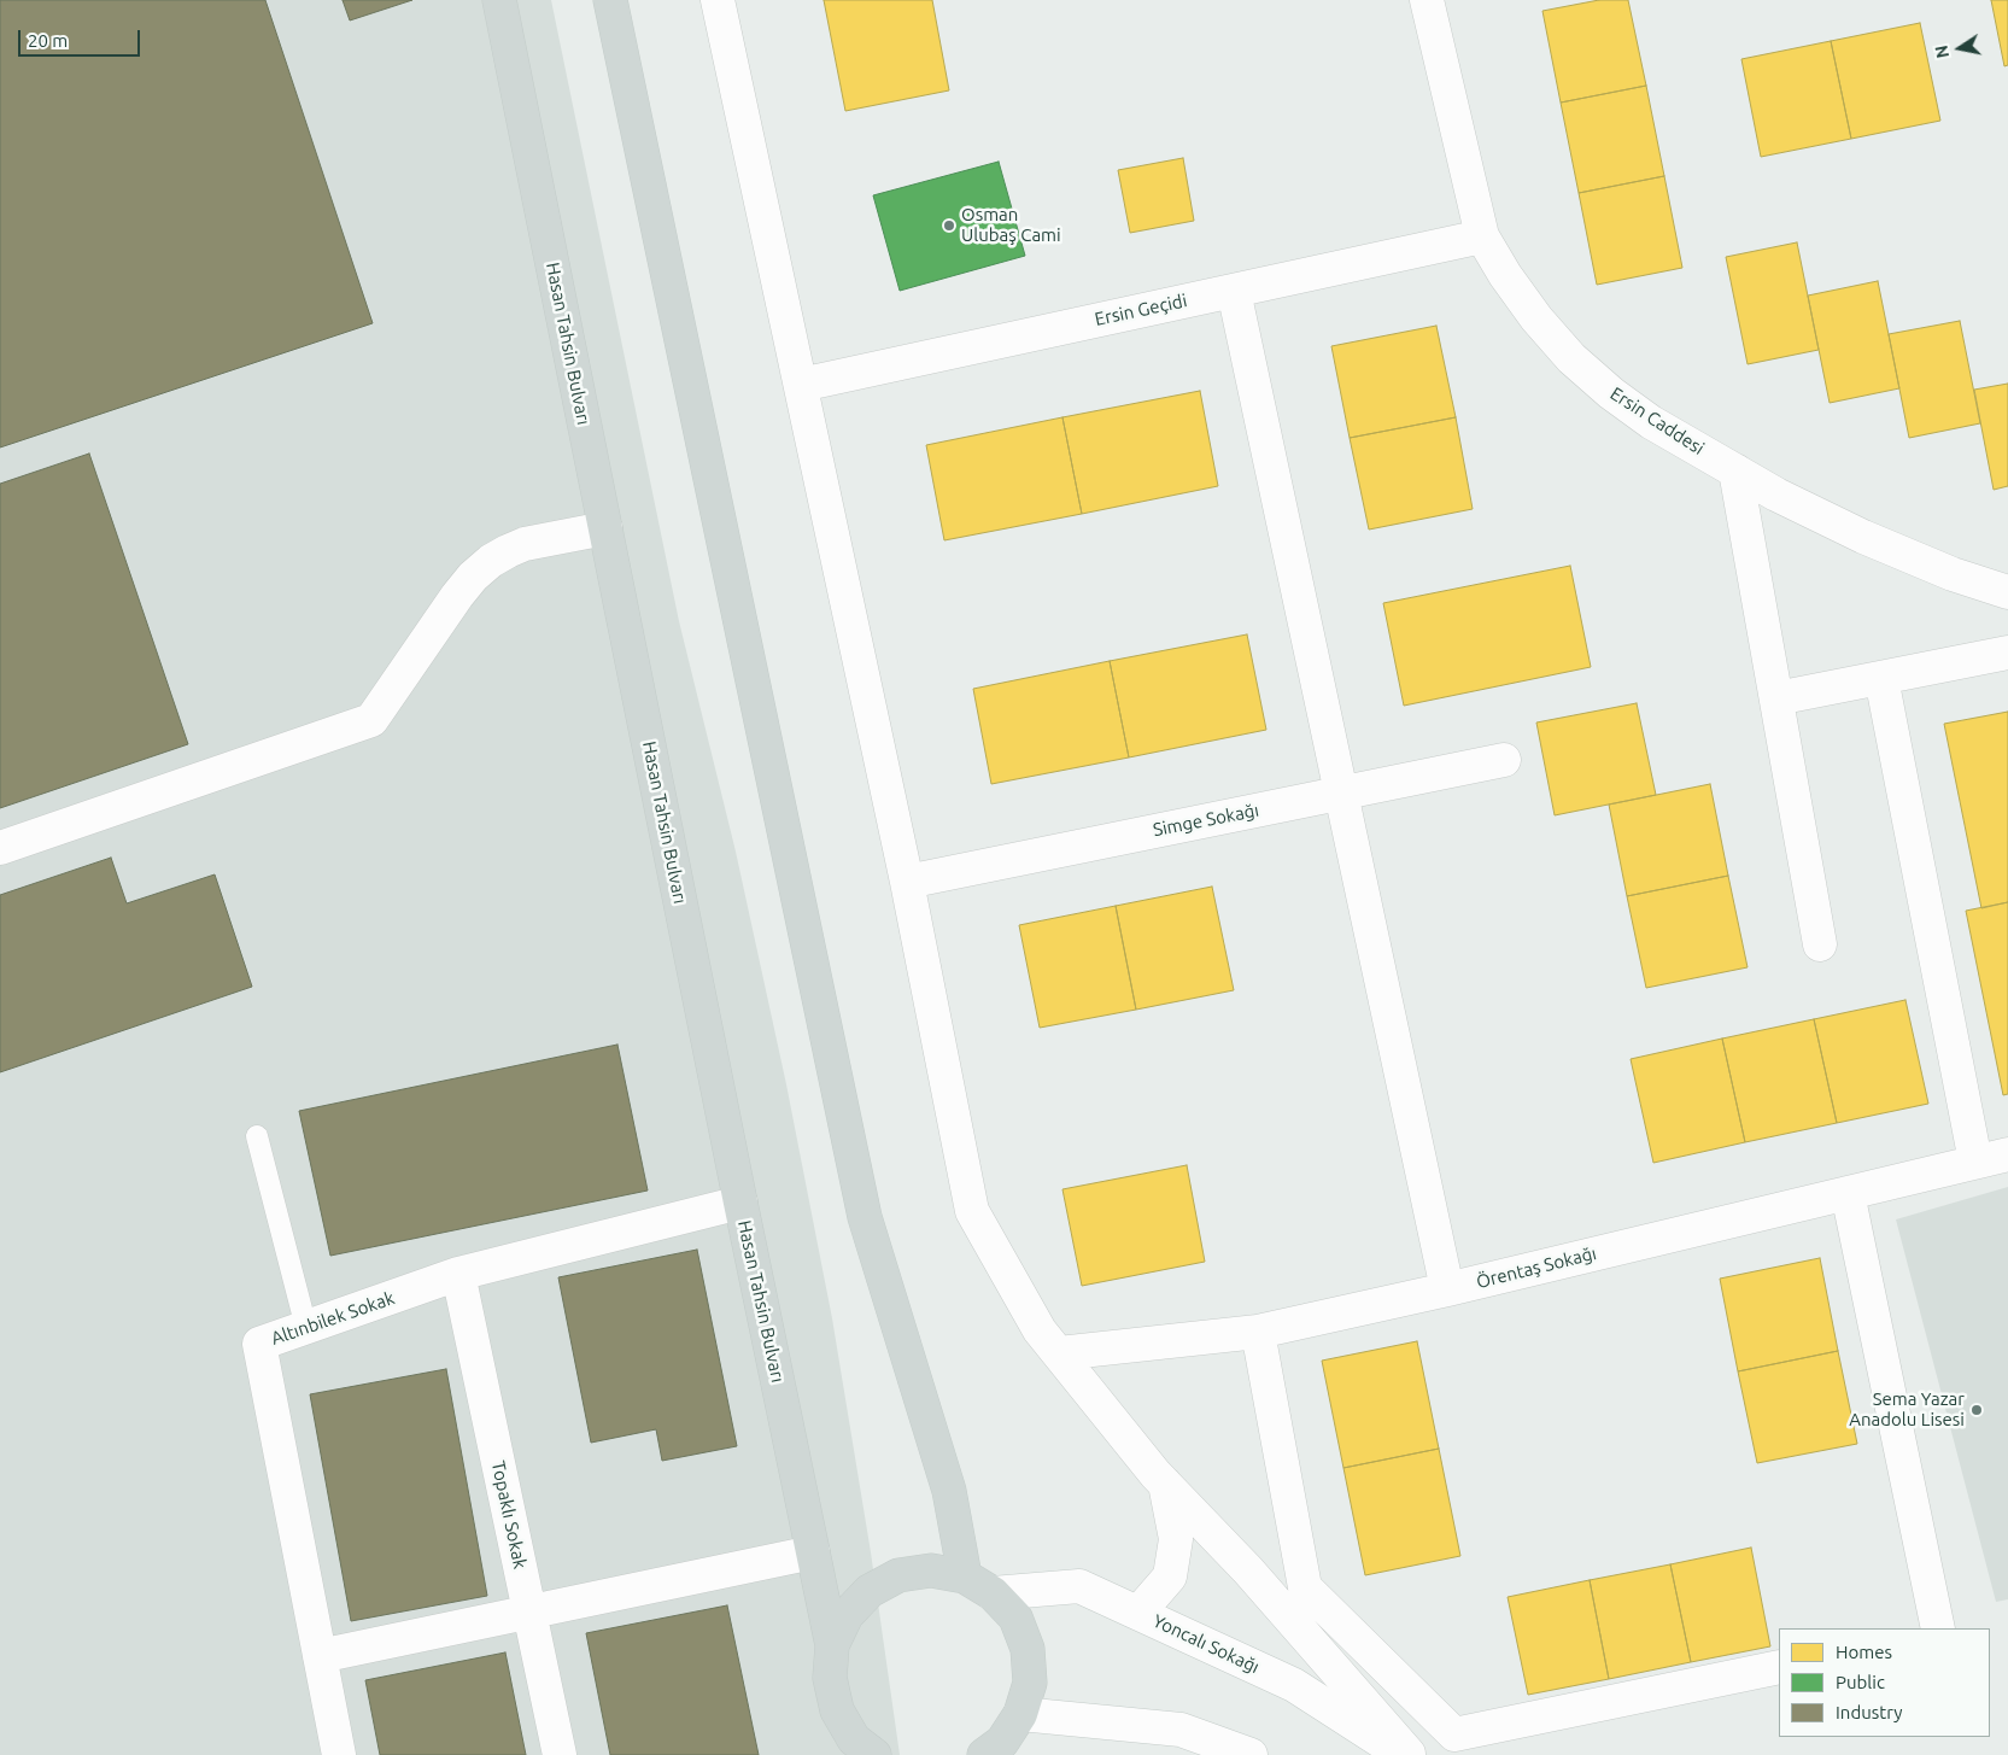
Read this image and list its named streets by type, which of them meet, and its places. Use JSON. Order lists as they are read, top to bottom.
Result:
{
  "streets": {
    "main road": ["Hasan Tahsin Bulvarı"],
    "street": [
      "Ersin Geçidi",
      "Ersin Caddesi",
      "Simge Sokağı",
      "Örentaş Sokağı",
      "Altınbilek Sokak",
      "Topaklı Sokak",
      "Yoncalı Sokağı"
    ]
  },
  "crossings": [
    ["Ersin Geçidi", "Ersin Caddesi"],
    ["Hasan Tahsin Bulvarı", "Altınbilek Sokak"],
    ["Altınbilek Sokak", "Topaklı Sokak"]
  ],
  "places": ["Osman Ulubaş Cami", "Sema Yazar Anadolu Lisesi"],
  "legend": ["Homes", "Public", "Industry"],
  "scale_bar": "20 m",
  "north": "left"
}
